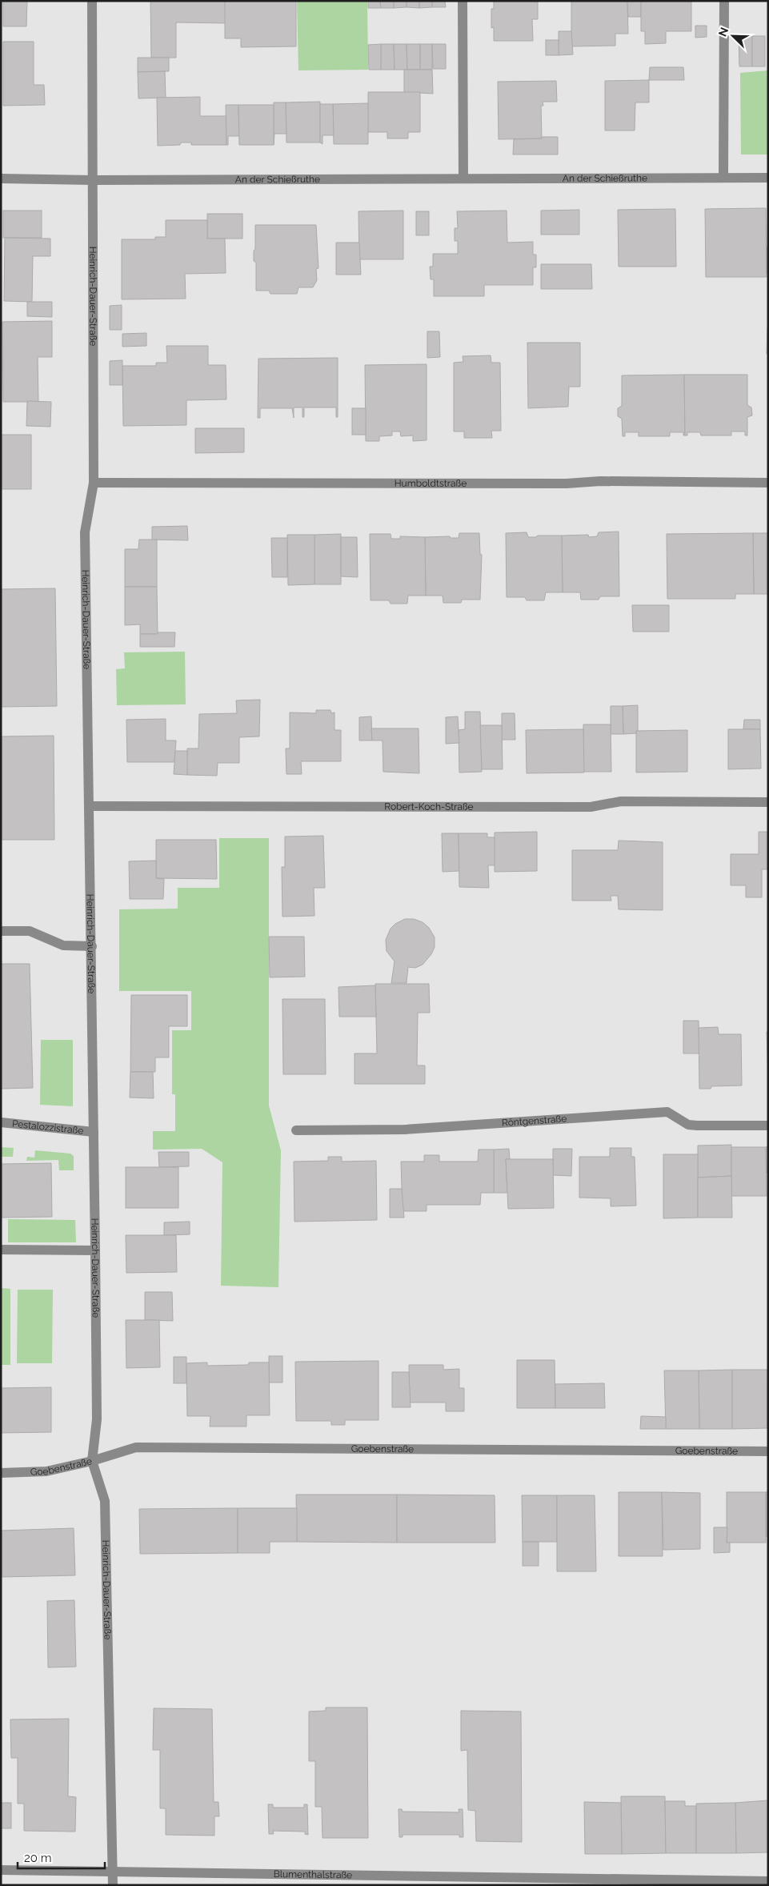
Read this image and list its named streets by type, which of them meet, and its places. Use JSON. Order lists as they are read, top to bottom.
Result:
{
  "streets": {
    "street": [
      "An der Schießruthe",
      "Heinrich-Dauer-Straße",
      "Humboldtstraße",
      "Robert-Koch-Straße",
      "Röntgenstraße",
      "Pestalozzistraße",
      "Goebenstraße",
      "Blumenthalstraße"
    ]
  },
  "crossings": [
    ["An der Schießruthe", "Heinrich-Dauer-Straße"],
    ["Heinrich-Dauer-Straße", "Humboldtstraße"],
    ["Heinrich-Dauer-Straße", "Robert-Koch-Straße"],
    ["Heinrich-Dauer-Straße", "Pestalozzistraße"],
    ["Heinrich-Dauer-Straße", "Goebenstraße"],
    ["Heinrich-Dauer-Straße", "Blumenthalstraße"]
  ],
  "scale_bar": "20 m",
  "north": "top left"
}
